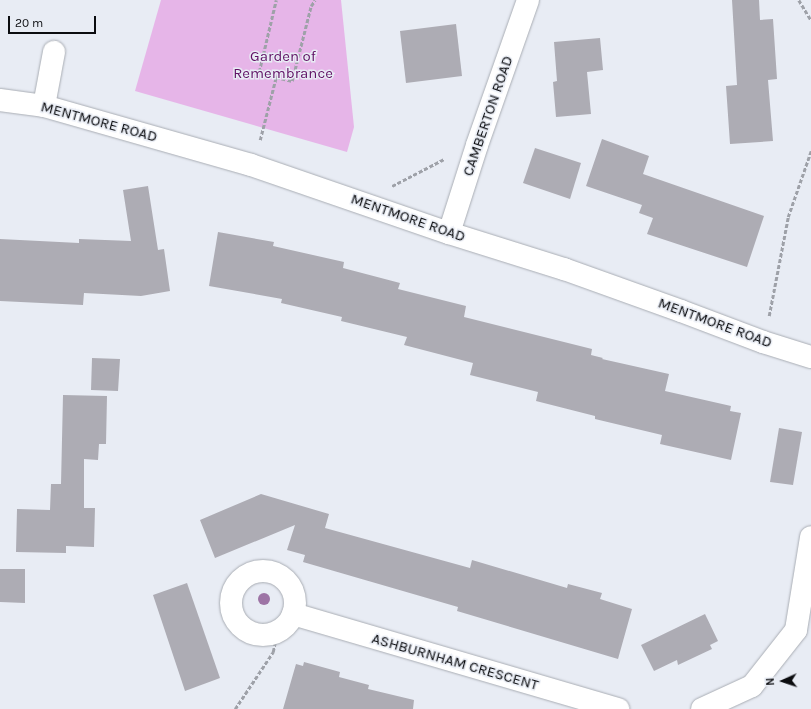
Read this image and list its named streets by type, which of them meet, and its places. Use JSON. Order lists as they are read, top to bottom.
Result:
{
  "streets": {
    "street": ["CAMBERTON ROAD", "MENTMORE ROAD", "ASHBURNHAM CRESCENT"]
  },
  "crossings": [
    ["CAMBERTON ROAD", "MENTMORE ROAD"]
  ],
  "parks": ["Garden of Remembrance"],
  "scale_bar": "20 m",
  "north": "left"
}
